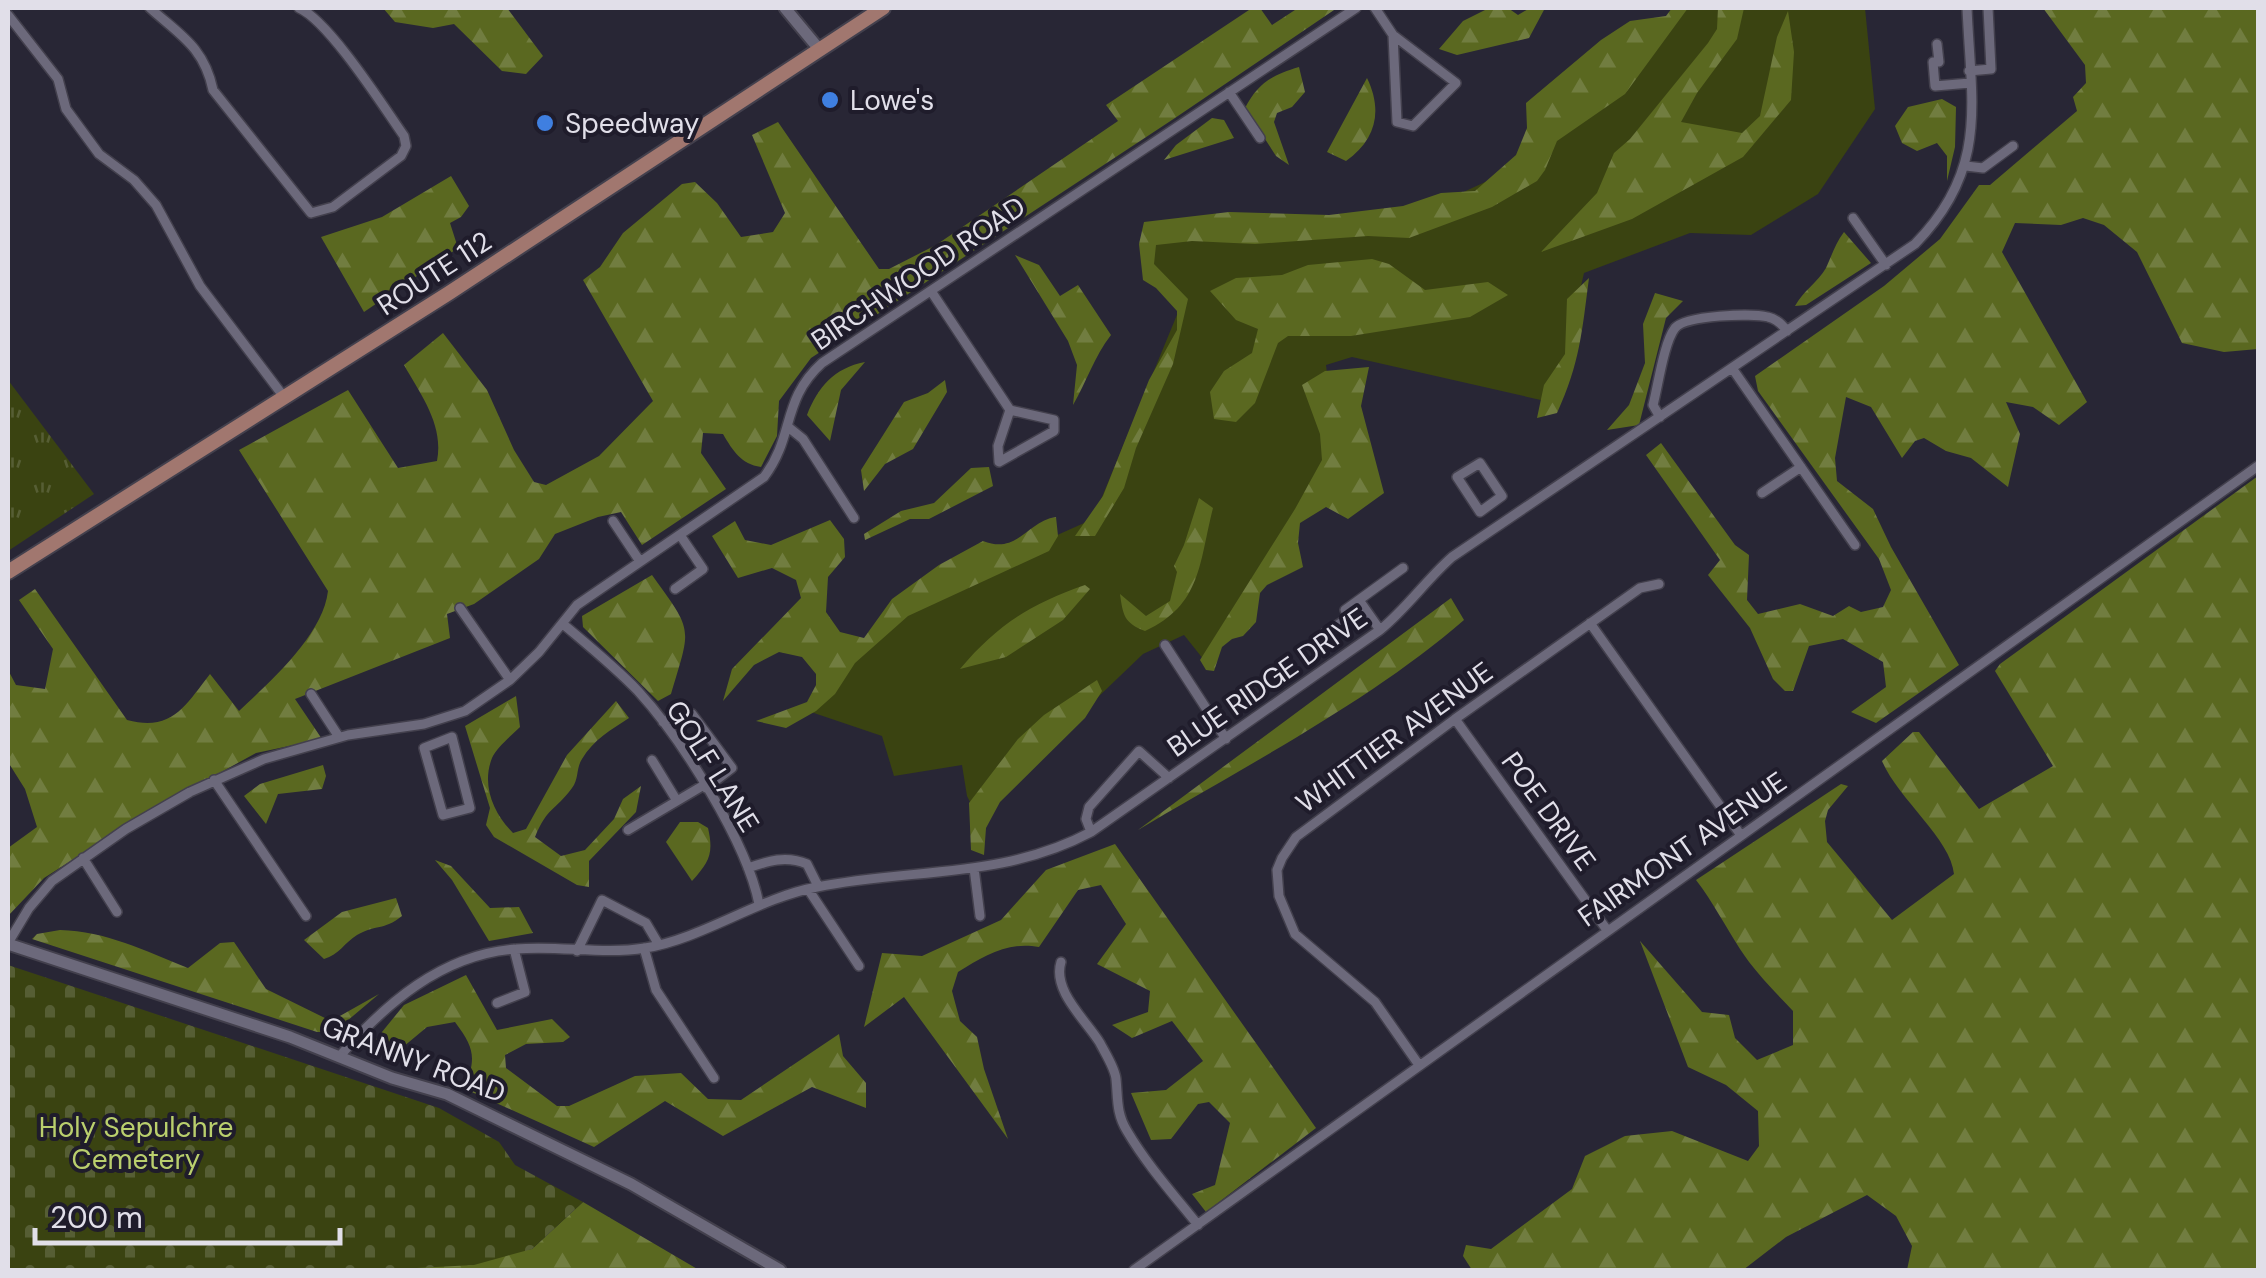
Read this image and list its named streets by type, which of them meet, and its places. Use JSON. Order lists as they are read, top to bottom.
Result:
{
  "streets": {
    "main road": ["ROUTE 112"],
    "street": [
      "BIRCHWOOD ROAD",
      "BLUE RIDGE DRIVE",
      "WHITTIER AVENUE",
      "GOLF LANE",
      "POE DRIVE",
      "FAIRMONT AVENUE",
      "GRANNY ROAD"
    ]
  },
  "crossings": [
    ["BIRCHWOOD ROAD", "GOLF LANE"],
    ["BIRCHWOOD ROAD", "GRANNY ROAD"],
    ["BLUE RIDGE DRIVE", "GOLF LANE"],
    ["BLUE RIDGE DRIVE", "GRANNY ROAD"],
    ["WHITTIER AVENUE", "POE DRIVE"],
    ["WHITTIER AVENUE", "FAIRMONT AVENUE"],
    ["POE DRIVE", "FAIRMONT AVENUE"]
  ],
  "parks": ["Holy Sepulchre Cemetery"],
  "places": ["Lowe's", "Speedway"],
  "scale_bar": "200 m"
}
